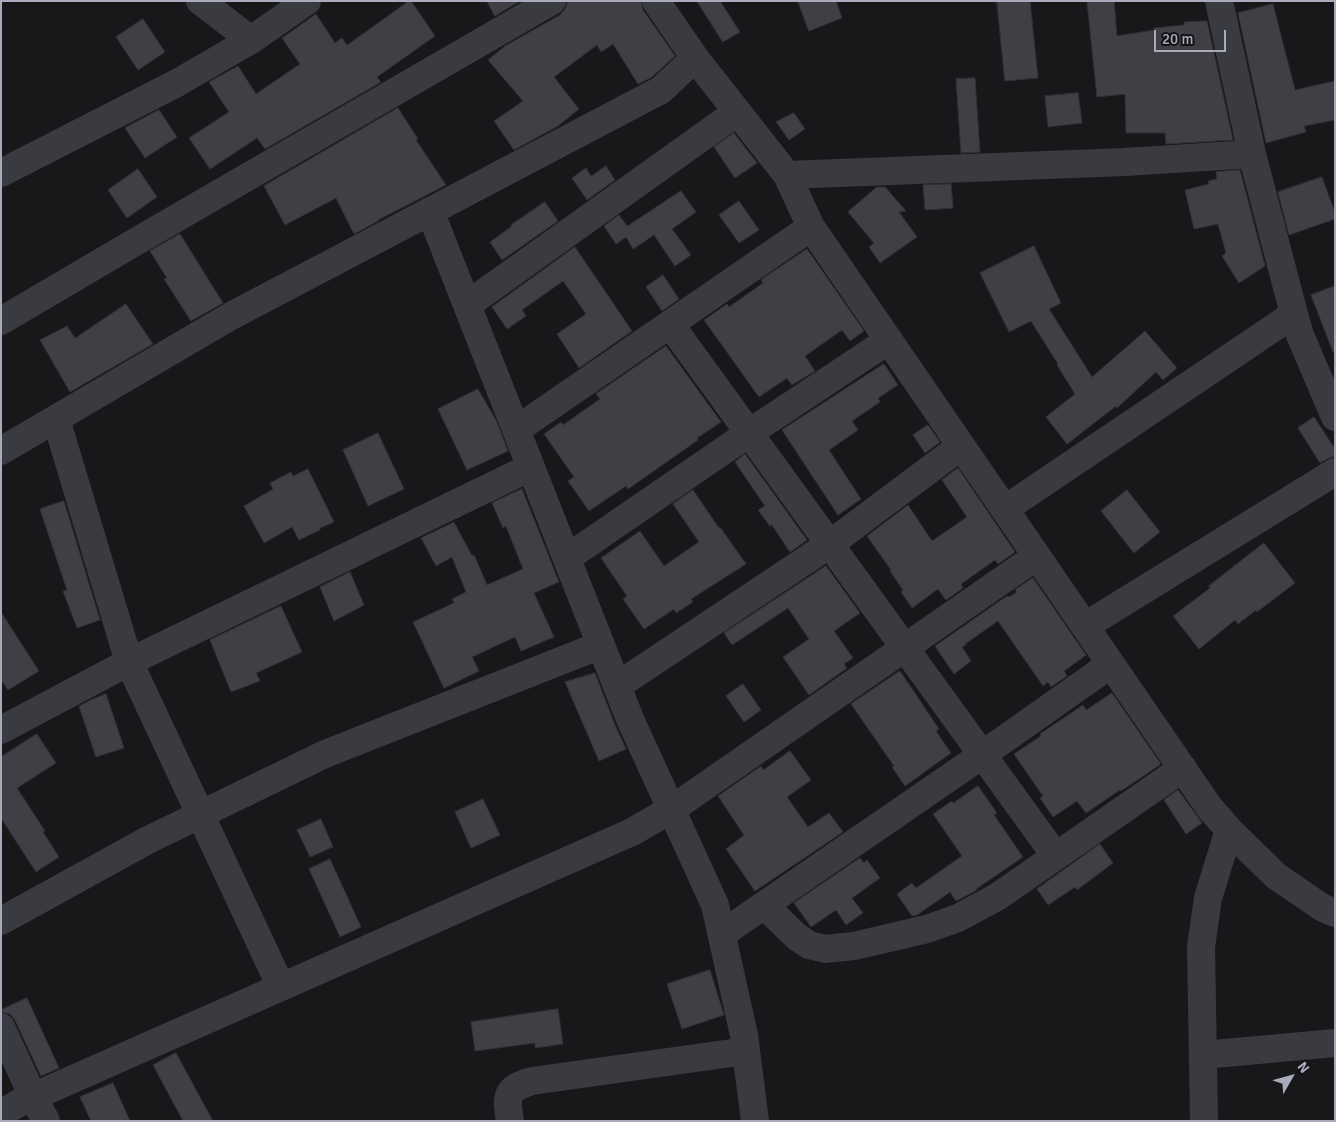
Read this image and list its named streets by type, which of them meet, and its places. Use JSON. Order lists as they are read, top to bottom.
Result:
{
  "scale_bar": "20 m",
  "north": "top right"
}
